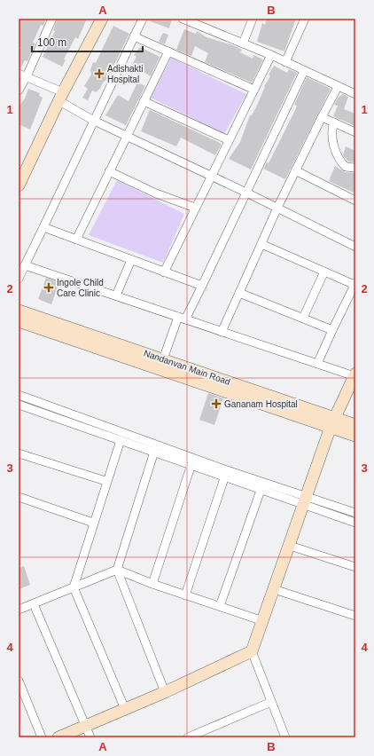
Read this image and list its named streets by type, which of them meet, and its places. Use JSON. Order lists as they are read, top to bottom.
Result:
{
  "streets": {
    "main road": ["Nandanvan Main Road"]
  },
  "places": {
    "health": ["Adishakti Hospital", "Ingole Child Care Clinic", "Gananam Hospital"]
  },
  "scale_bar": "100 m",
  "grid": {
    "columns": ["A", "B"],
    "rows": [
      "1",
      "2",
      "3",
      "4"
    ]
  }
}
